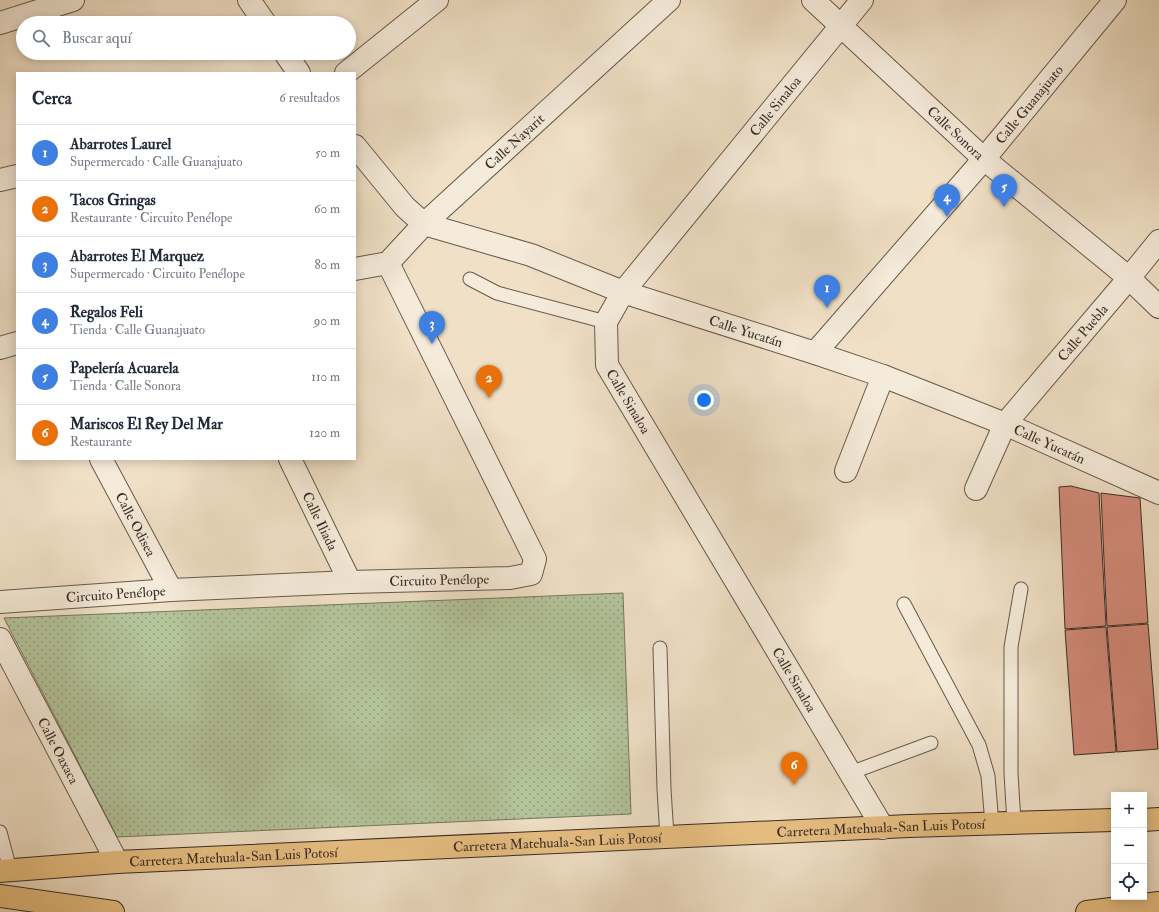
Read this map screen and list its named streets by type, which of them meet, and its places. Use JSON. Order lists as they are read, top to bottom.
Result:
{
  "streets": {
    "main road": ["Carretera Matehuala-San Luis Potosí"],
    "street": [
      "Calle Guanajuato",
      "Calle Sinaloa",
      "Calle Sonora",
      "Calle Nayarit",
      "Calle Yucatán",
      "Calle Puebla",
      "Calle Iliada",
      "Calle Odisea",
      "Circuito Penélope",
      "Calle Oaxaca"
    ]
  },
  "crossings": [
    ["Calle Guanajuato", "Calle Sonora"],
    ["Calle Guanajuato", "Calle Yucatán"],
    ["Calle Sinaloa", "Calle Sonora"],
    ["Calle Sinaloa", "Calle Yucatán"],
    ["Calle Sinaloa", "Carretera Matehuala-San Luis Potosí"],
    ["Calle Sonora", "Calle Puebla"],
    ["Calle Nayarit", "Calle Yucatán"],
    ["Calle Nayarit", "Circuito Penélope"],
    ["Calle Yucatán", "Calle Puebla"],
    ["Calle Iliada", "Circuito Penélope"],
    ["Calle Odisea", "Circuito Penélope"],
    ["Calle Oaxaca", "Carretera Matehuala-San Luis Potosí"]
  ],
  "page": {
    "search": "Buscar aquí",
    "heading": ["Cerca", "6 resultados"],
    "list": [
      {
        "mark": "1",
        "name": "Abarrotes Laurel",
        "note": "Supermercado · Calle Guanajuato",
        "value": "50 m"
      },
      {
        "mark": "2",
        "name": "Tacos Gringas",
        "note": "Restaurante · Circuito Penélope",
        "value": "60 m"
      },
      {
        "mark": "3",
        "name": "Abarrotes El Marquez",
        "note": "Supermercado · Circuito Penélope",
        "value": "80 m"
      },
      {
        "mark": "4",
        "name": "Regalos Feli",
        "note": "Tienda · Calle Guanajuato",
        "value": "90 m"
      },
      {
        "mark": "5",
        "name": "Papelería Acuarela",
        "note": "Tienda · Calle Sonora",
        "value": "110 m"
      },
      {
        "mark": "6",
        "name": "Mariscos El Rey Del Mar",
        "note": "Restaurante",
        "value": "120 m"
      }
    ],
    "pins": [
      "5",
      "4",
      "1",
      "3",
      "2",
      "6"
    ],
    "map_buttons": ["+", "−"]
  }
}
